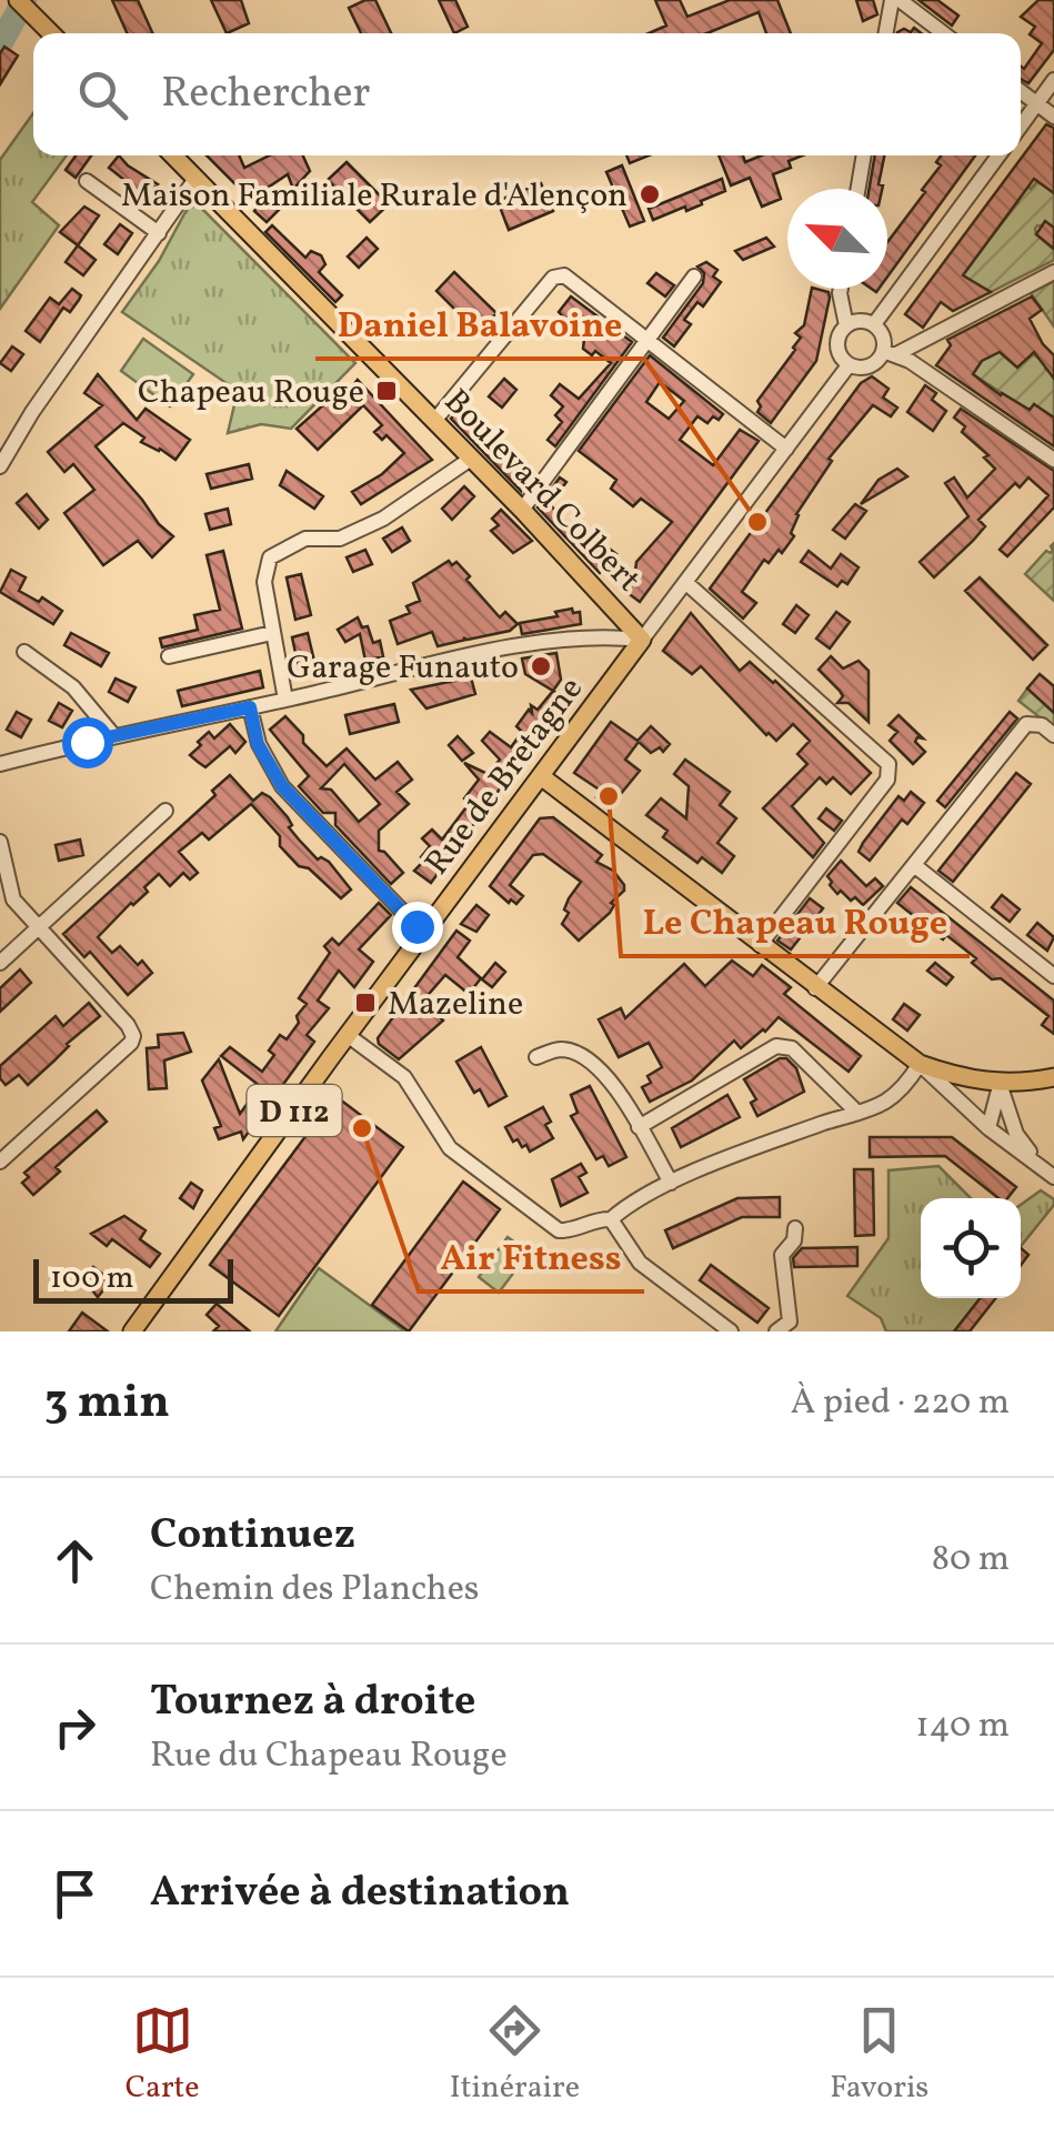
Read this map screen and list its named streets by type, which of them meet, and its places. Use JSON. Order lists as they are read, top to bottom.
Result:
{
  "streets": {
    "main road": ["Boulevard Colbert", "Rue de Bretagne", "D 112"]
  },
  "crossings": [
    ["Boulevard Colbert", "Rue de Bretagne"]
  ],
  "places": {
    "other": [
      "Maison Familiale Rurale d'Alençon",
      "Daniel Balavoine",
      "Garage Funauto",
      "Le Chapeau Rouge",
      "Air Fitness"
    ],
    "transit": ["Chapeau Rouge", "Mazeline"]
  },
  "scale_bar": "100 m",
  "north": "top left",
  "page": {
    "search": "Rechercher",
    "scale": "100 m",
    "heading": ["3 min", "À pied · 220 m"],
    "list": [
      ["Continuez", "Chemin des Planches", "80 m"],
      ["Tournez à droite", "Rue du Chapeau Rouge", "140 m"],
      "Arrivée à destination"
    ],
    "nav": ["Carte", "Itinéraire", "Favoris"]
  }
}
